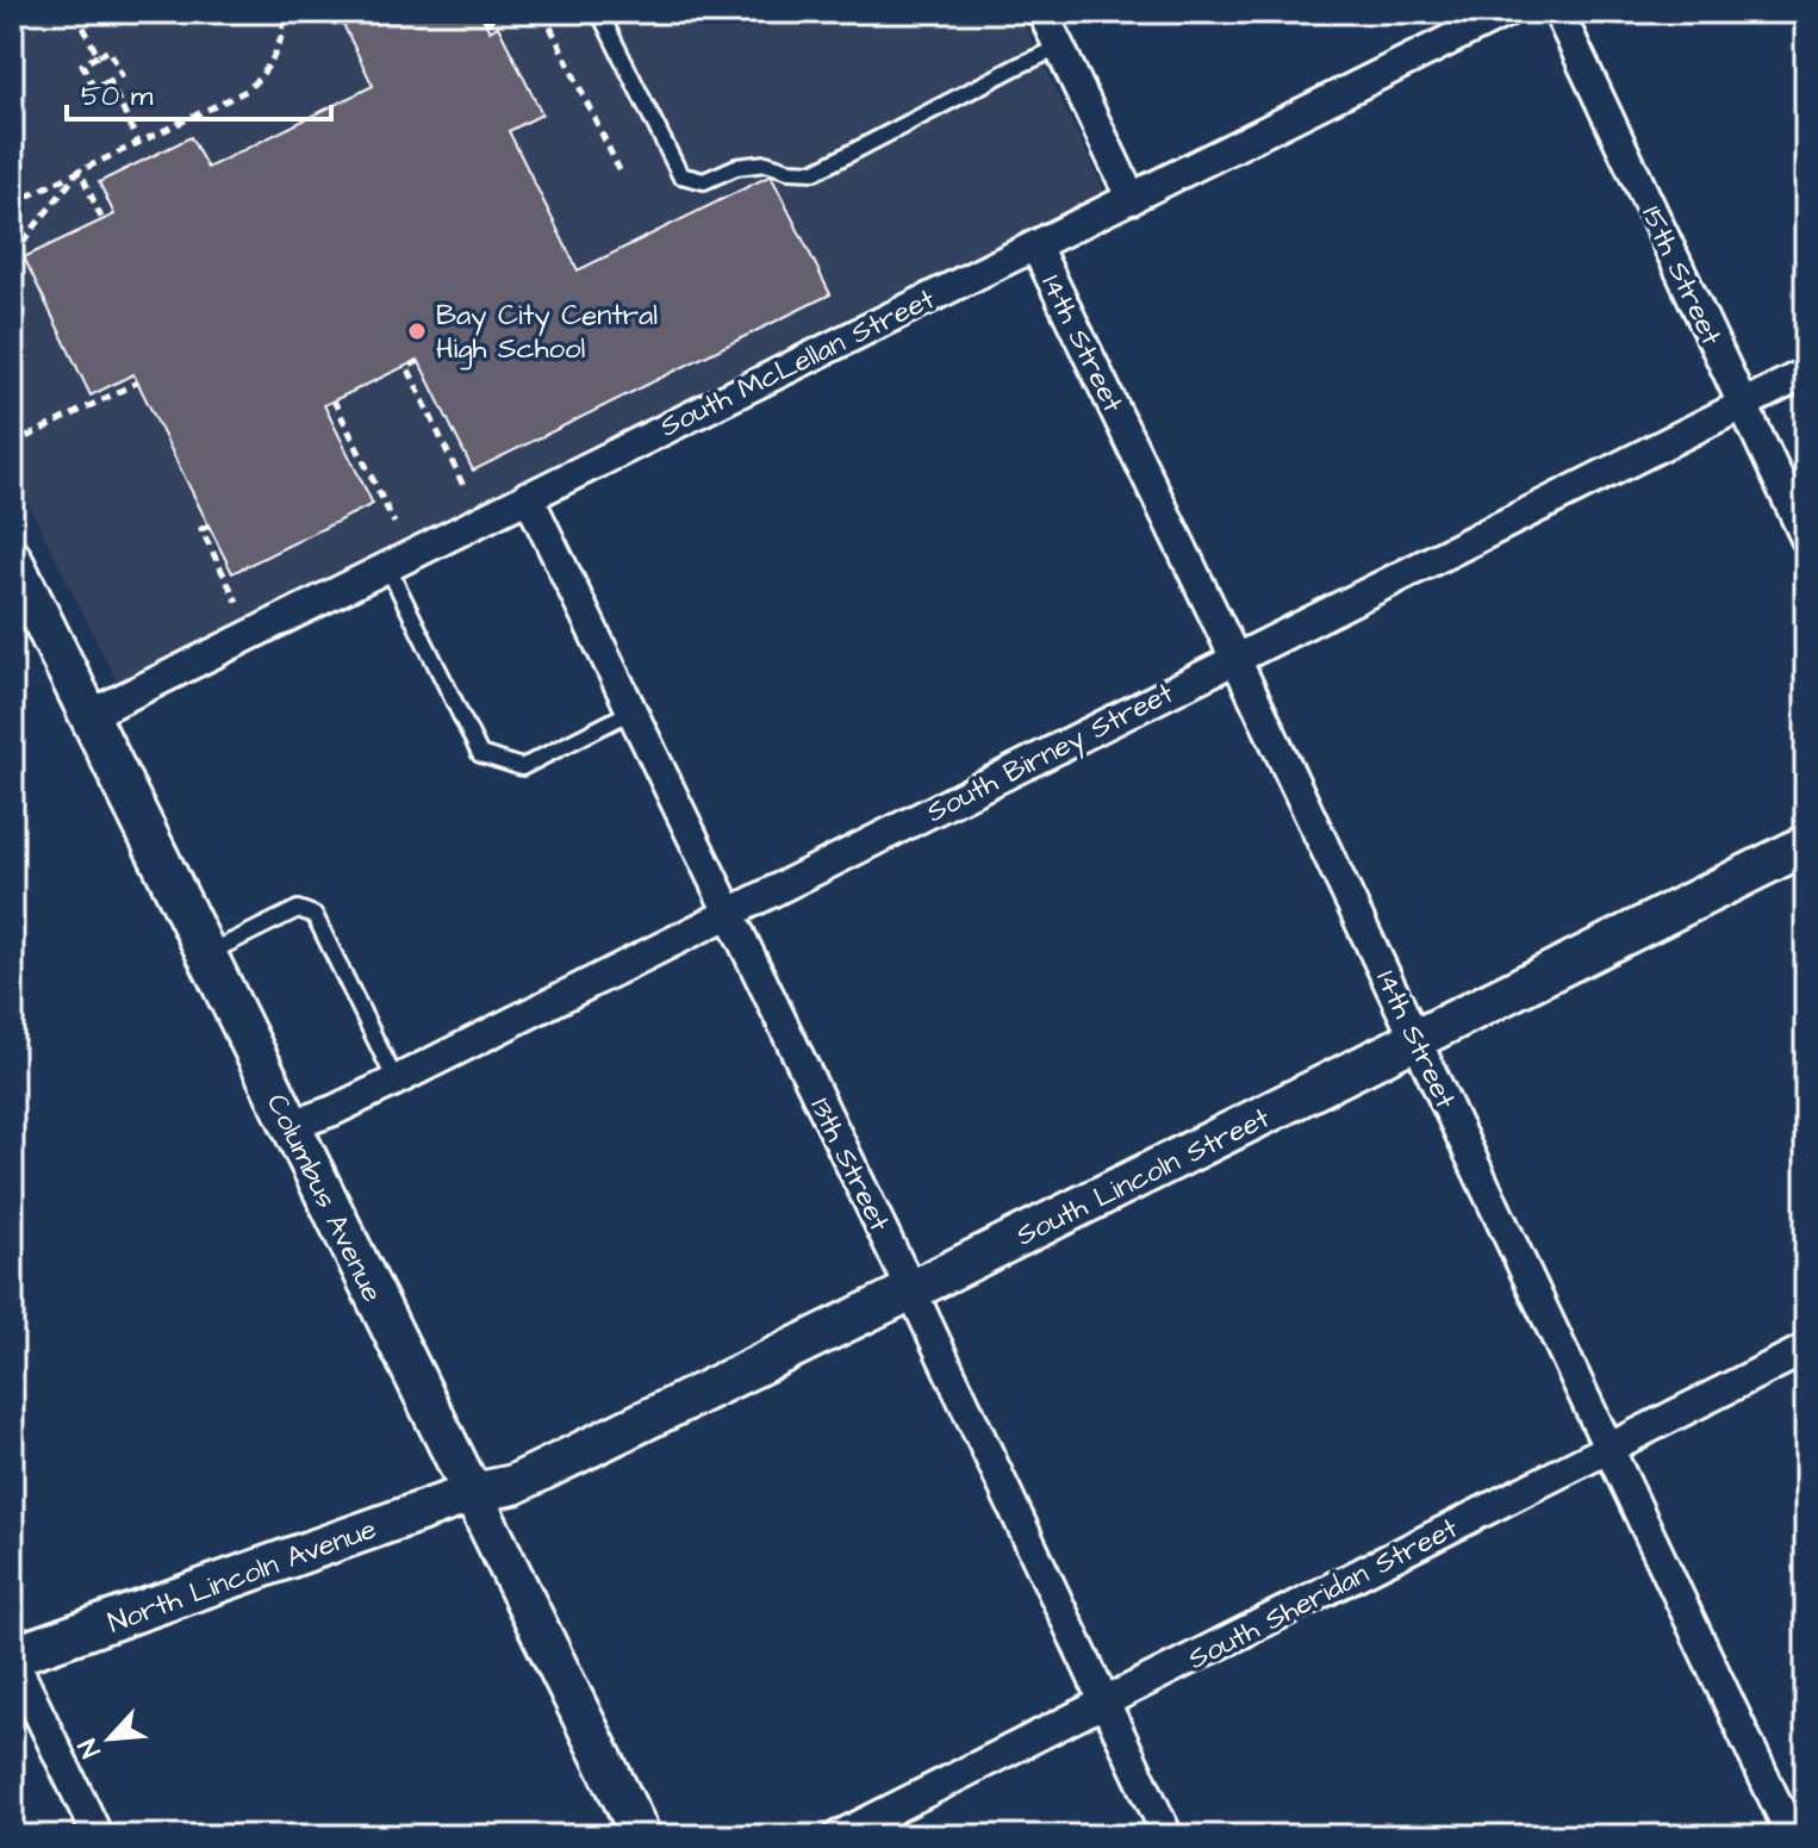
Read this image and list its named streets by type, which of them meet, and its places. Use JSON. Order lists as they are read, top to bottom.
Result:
{
  "streets": {
    "street": [
      "15th Street",
      "14th Street",
      "South McLellan Street",
      "South Birney Street",
      "13th Street",
      "South Lincoln Street",
      "Columbus Avenue",
      "North Lincoln Avenue",
      "South Sheridan Street"
    ]
  },
  "crossings": [
    ["15th Street", "South Birney Street"],
    ["14th Street", "South McLellan Street"],
    ["14th Street", "South Birney Street"],
    ["14th Street", "South Lincoln Street"],
    ["14th Street", "South Sheridan Street"],
    ["South McLellan Street", "13th Street"],
    ["South McLellan Street", "Columbus Avenue"],
    ["South Birney Street", "13th Street"],
    ["South Birney Street", "Columbus Avenue"],
    ["13th Street", "South Lincoln Street"],
    ["13th Street", "South Sheridan Street"],
    ["South Lincoln Street", "Columbus Avenue"],
    ["South Lincoln Street", "North Lincoln Avenue"],
    ["Columbus Avenue", "North Lincoln Avenue"]
  ],
  "places": ["Bay City Central High School"],
  "scale_bar": "50 m",
  "north": "bottom left"
}
